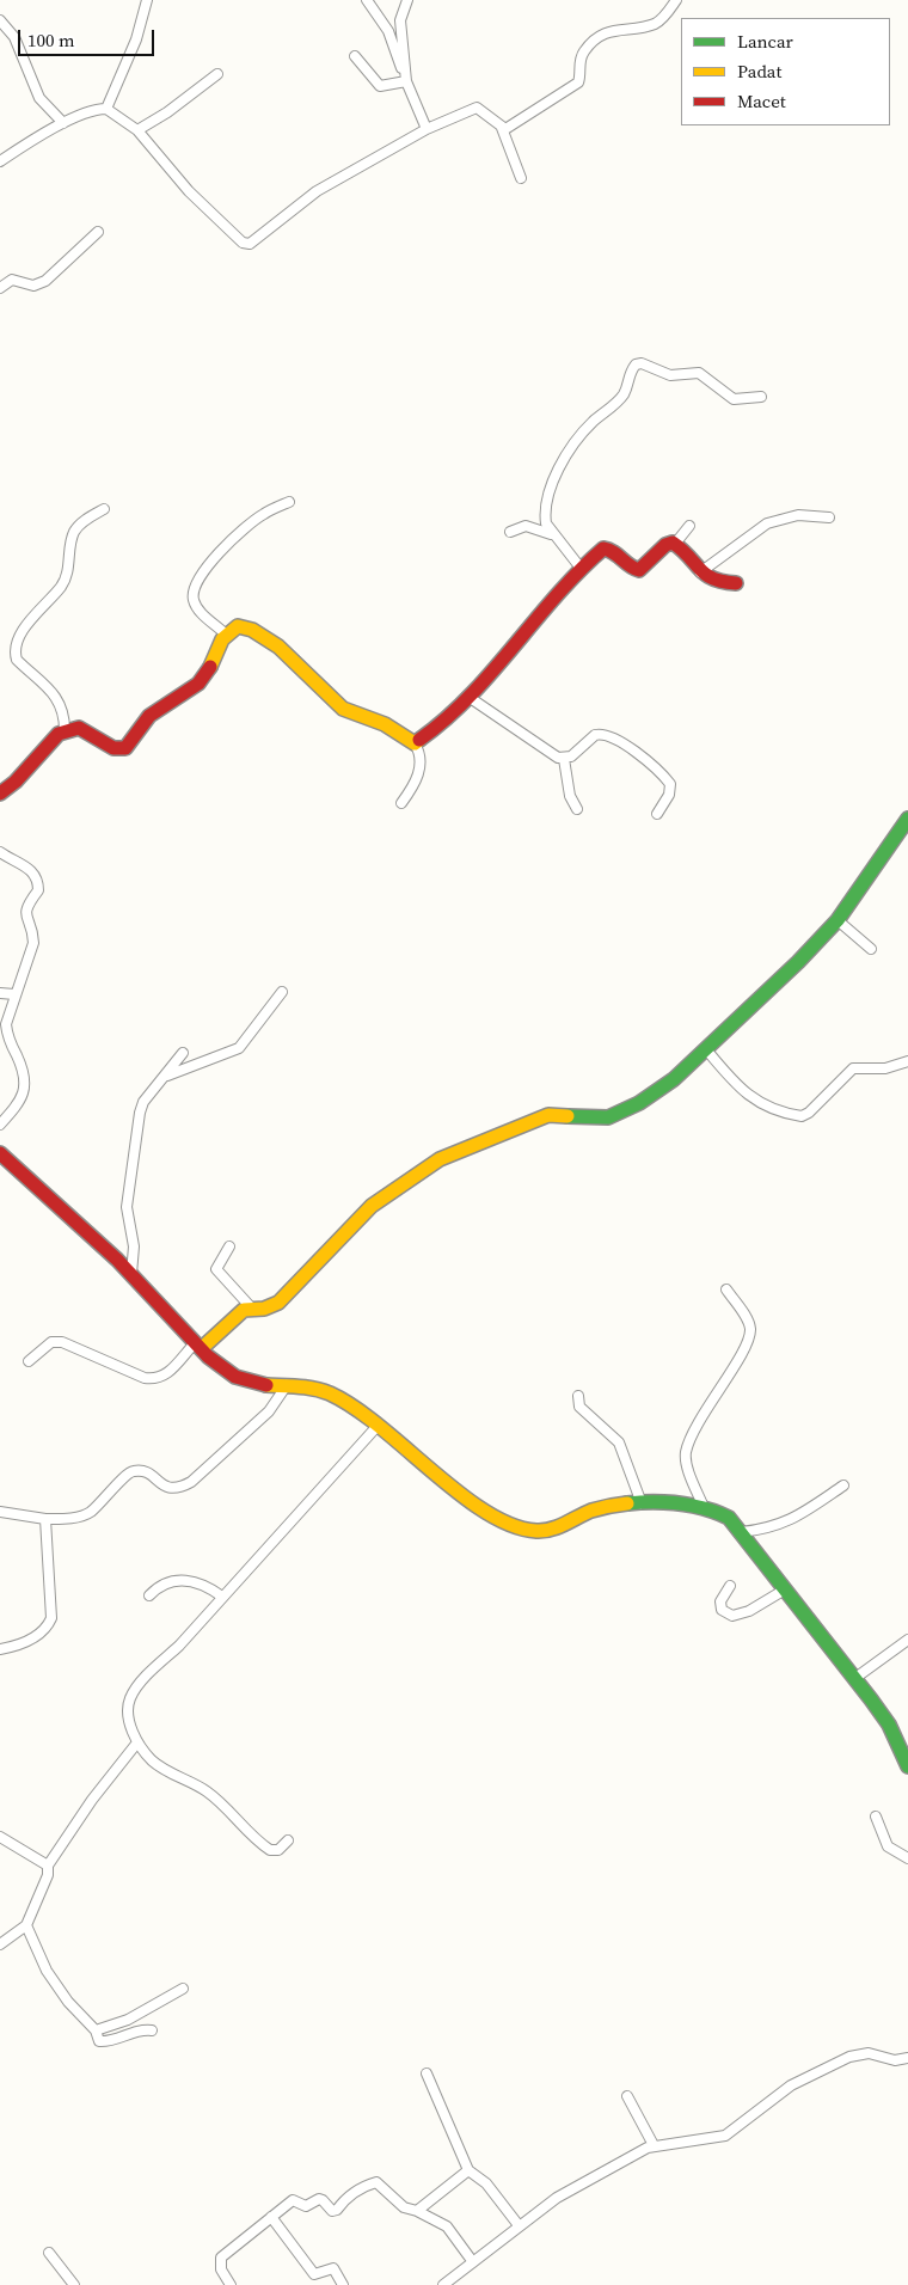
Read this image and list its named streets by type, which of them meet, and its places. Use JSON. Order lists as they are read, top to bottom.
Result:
{
  "legend": ["Lancar", "Padat", "Macet"],
  "scale_bar": "100 m"
}
